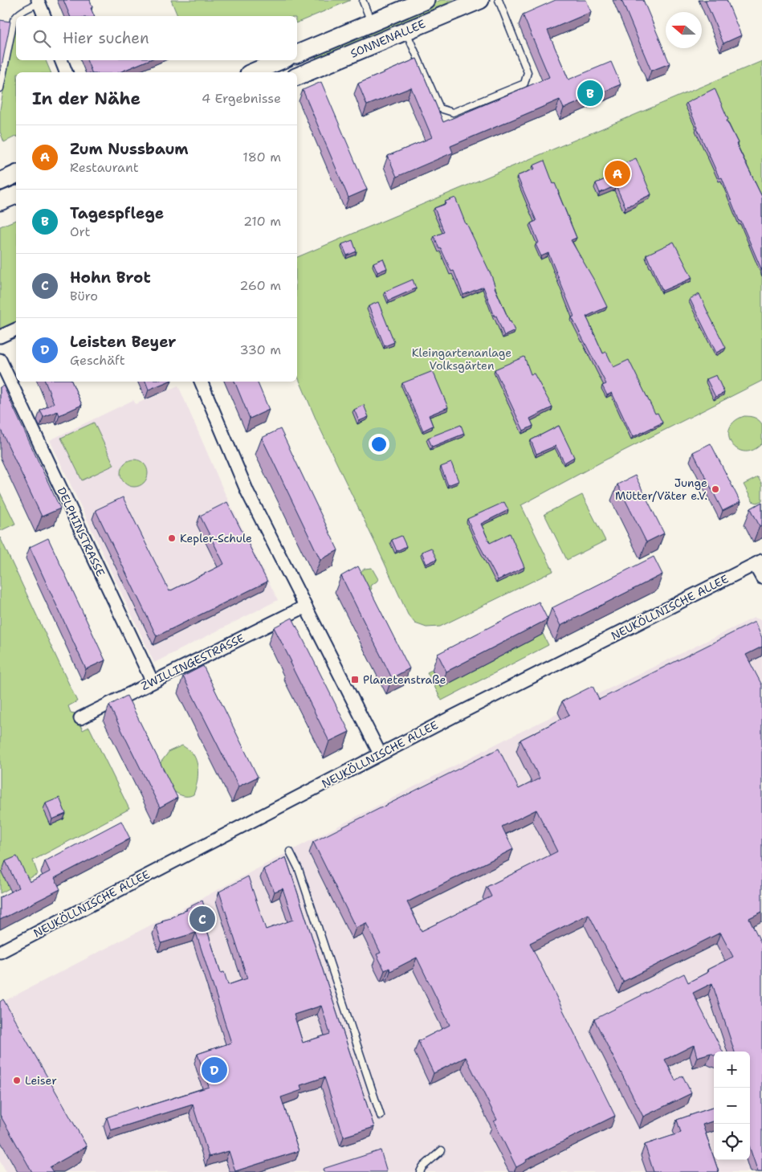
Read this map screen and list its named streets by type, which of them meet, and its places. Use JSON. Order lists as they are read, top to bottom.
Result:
{
  "streets": {
    "main road": ["SONNENALLEE"],
    "street": ["DELPHINSTRASSE", "NEUKÖLLNISCHE ALLEE", "ZWILLINGESTRASSE"]
  },
  "crossings": [
    ["DELPHINSTRASSE", "ZWILLINGESTRASSE"]
  ],
  "parks": ["Kleingartenanlage Volksgärten"],
  "places": {
    "other": ["Junge Mütter/Väter e.V.", "Kepler-Schule", "Leiser"],
    "transit": ["Planetenstraße"]
  },
  "north": "left",
  "page": {
    "search": "Hier suchen",
    "heading": ["In der Nähe", "4 Ergebnisse"],
    "pins": [
      "B",
      "A",
      "C",
      "D"
    ],
    "list": [
      {
        "mark": "A",
        "name": "Zum Nussbaum",
        "note": "Restaurant",
        "value": "180 m"
      },
      {
        "mark": "B",
        "name": "Tagespflege",
        "note": "Ort",
        "value": "210 m"
      },
      {
        "mark": "C",
        "name": "Hohn Brot",
        "note": "Büro",
        "value": "260 m"
      },
      {
        "mark": "D",
        "name": "Leisten Beyer",
        "note": "Geschäft",
        "value": "330 m"
      }
    ],
    "map_buttons": ["+", "−"]
  }
}
